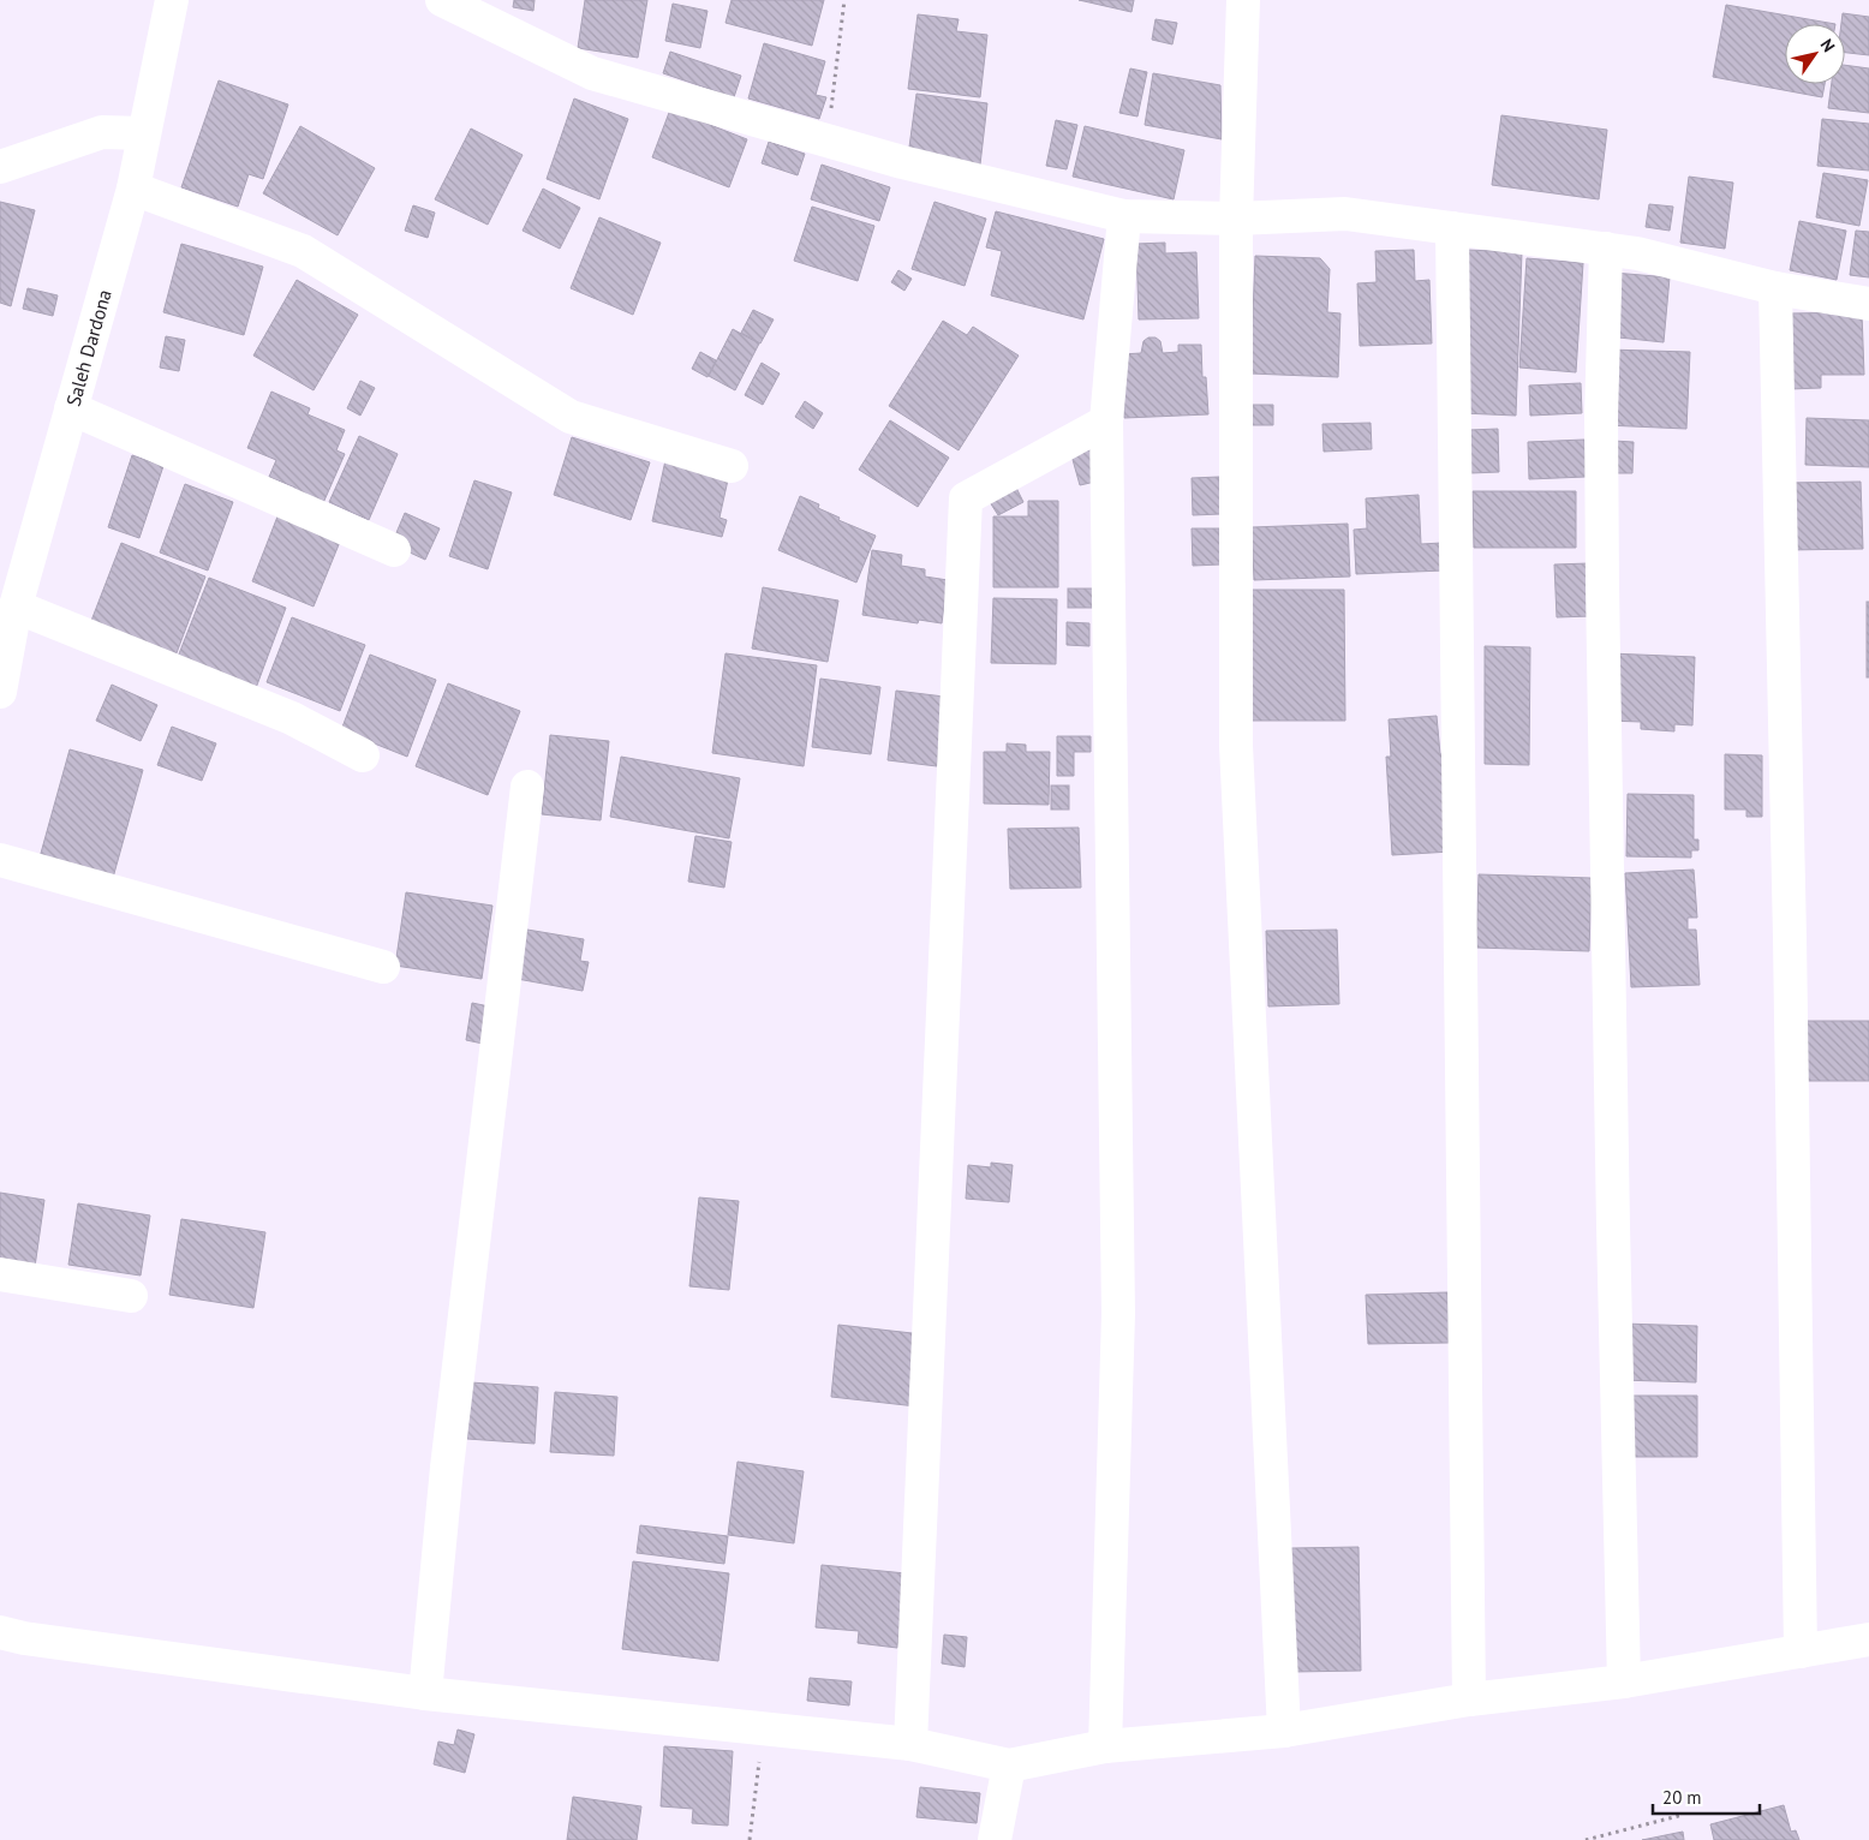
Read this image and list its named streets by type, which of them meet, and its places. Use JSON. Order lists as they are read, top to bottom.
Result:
{
  "streets": {
    "street": ["Saleh Dardona"]
  },
  "scale_bar": "20 m",
  "north": "top right"
}
